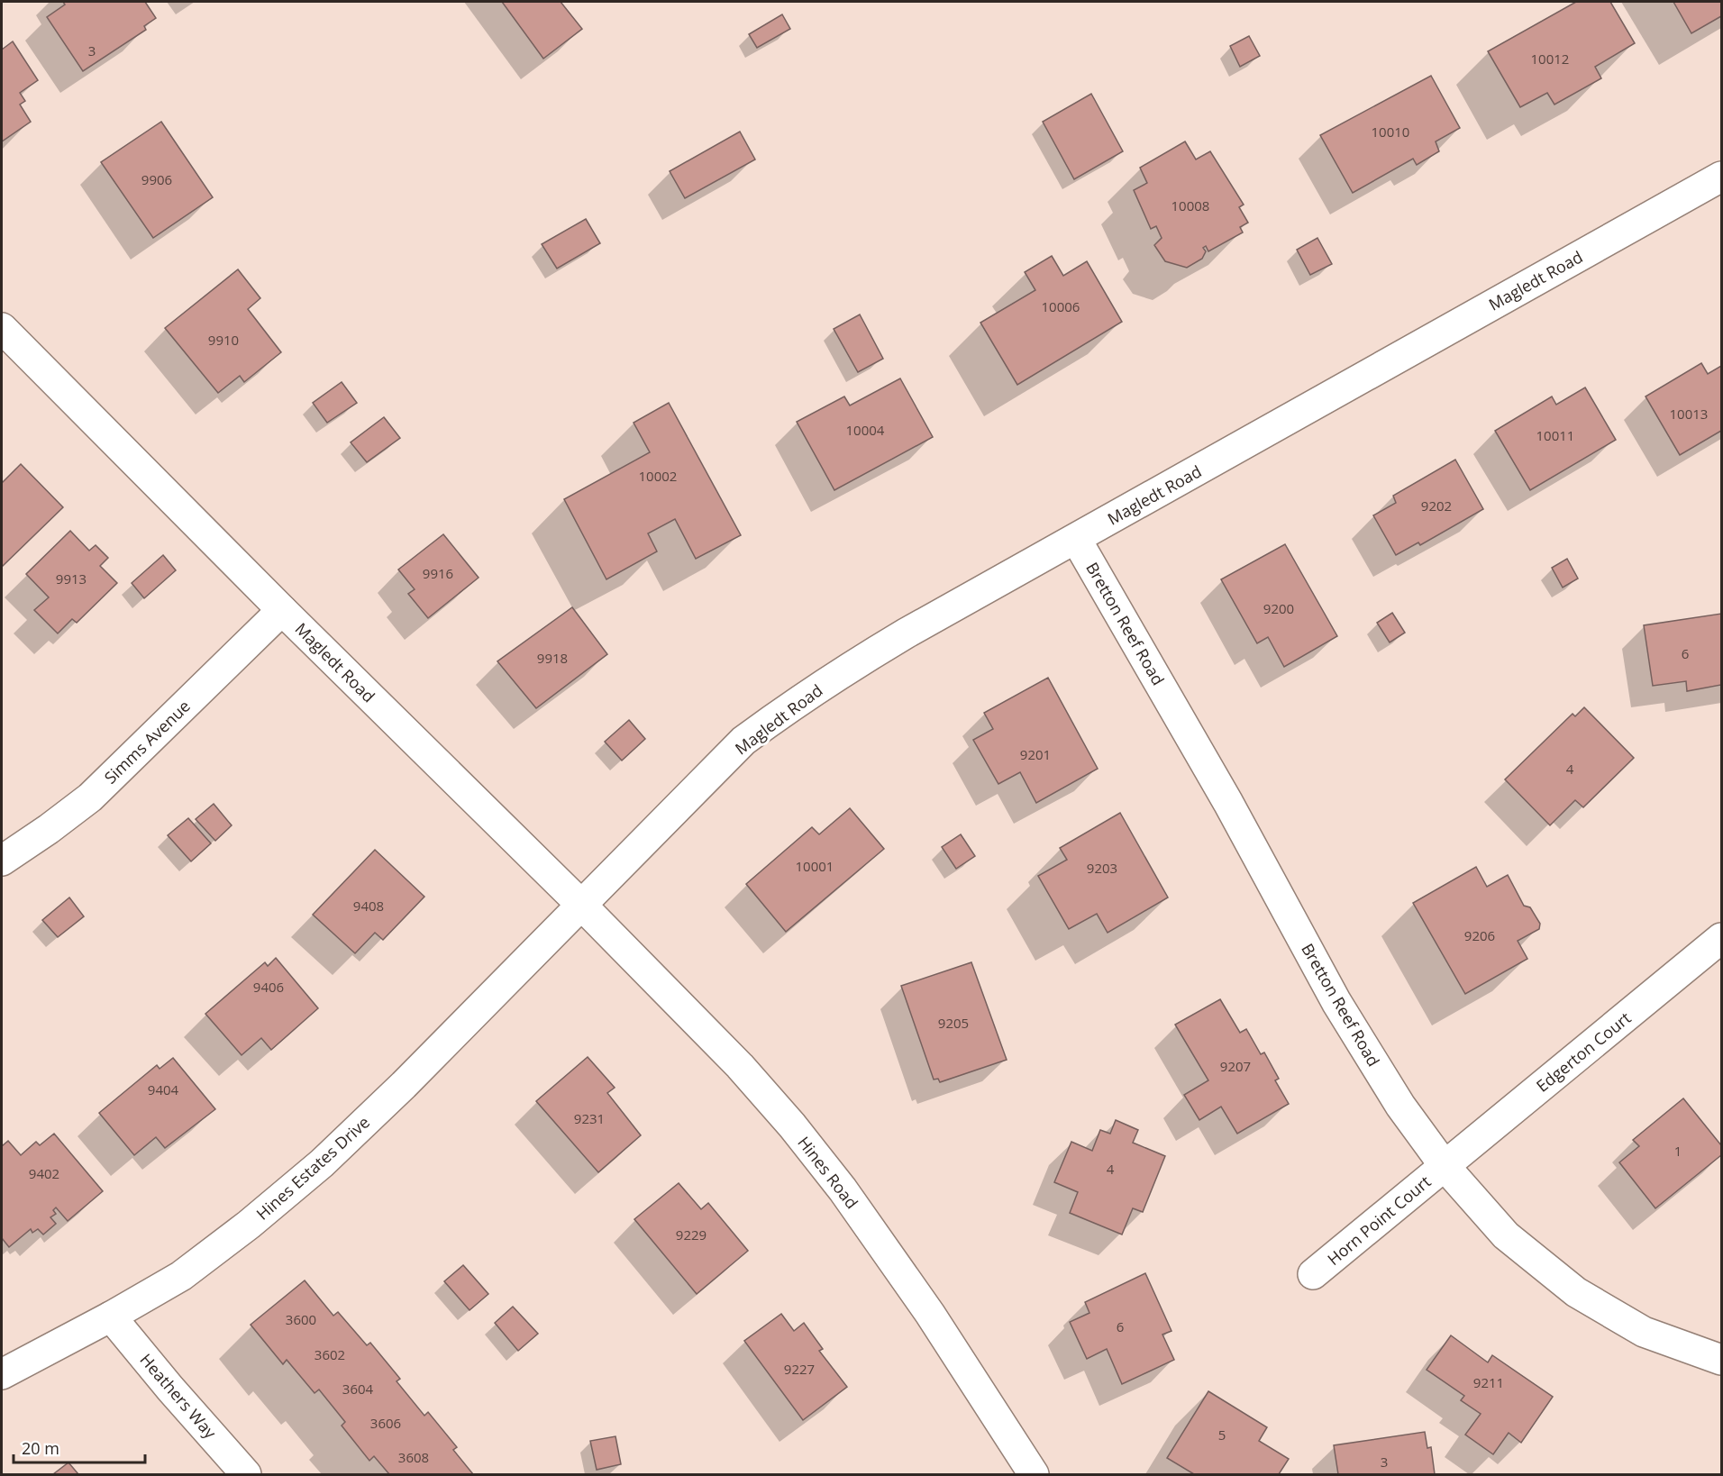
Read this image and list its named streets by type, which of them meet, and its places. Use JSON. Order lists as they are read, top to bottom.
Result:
{
  "streets": {
    "street": [
      "Magledt Road",
      "Bretton Reef Road",
      "Simms Avenue",
      "Edgerton Court",
      "Hines Estates Drive",
      "Hines Road",
      "Horn Point Court",
      "Heathers Way"
    ]
  },
  "crossings": [
    ["Magledt Road", "Bretton Reef Road"],
    ["Magledt Road", "Simms Avenue"],
    ["Magledt Road", "Hines Estates Drive"],
    ["Magledt Road", "Hines Road"],
    ["Bretton Reef Road", "Edgerton Court"],
    ["Bretton Reef Road", "Horn Point Court"],
    ["Edgerton Court", "Horn Point Court"],
    ["Hines Estates Drive", "Hines Road"],
    ["Hines Estates Drive", "Heathers Way"]
  ],
  "house_numbers": [
    "3",
    "10012",
    "10010",
    "9906",
    "10008",
    "10006",
    "9910",
    "10013",
    "10004",
    "10011",
    "10002",
    "9202",
    "9916",
    "9913",
    "9200",
    "6",
    "9918",
    "9201",
    "4",
    "10001",
    "9203",
    "9408",
    "9206",
    "9406",
    "9205",
    "9207",
    "9404",
    "9231",
    "1",
    "4",
    "9402",
    "9229",
    "3600",
    "6",
    "3602",
    "9227",
    "9211",
    "3604",
    "3606",
    "5",
    "3608",
    "3"
  ],
  "scale_bar": "20 m"
}
